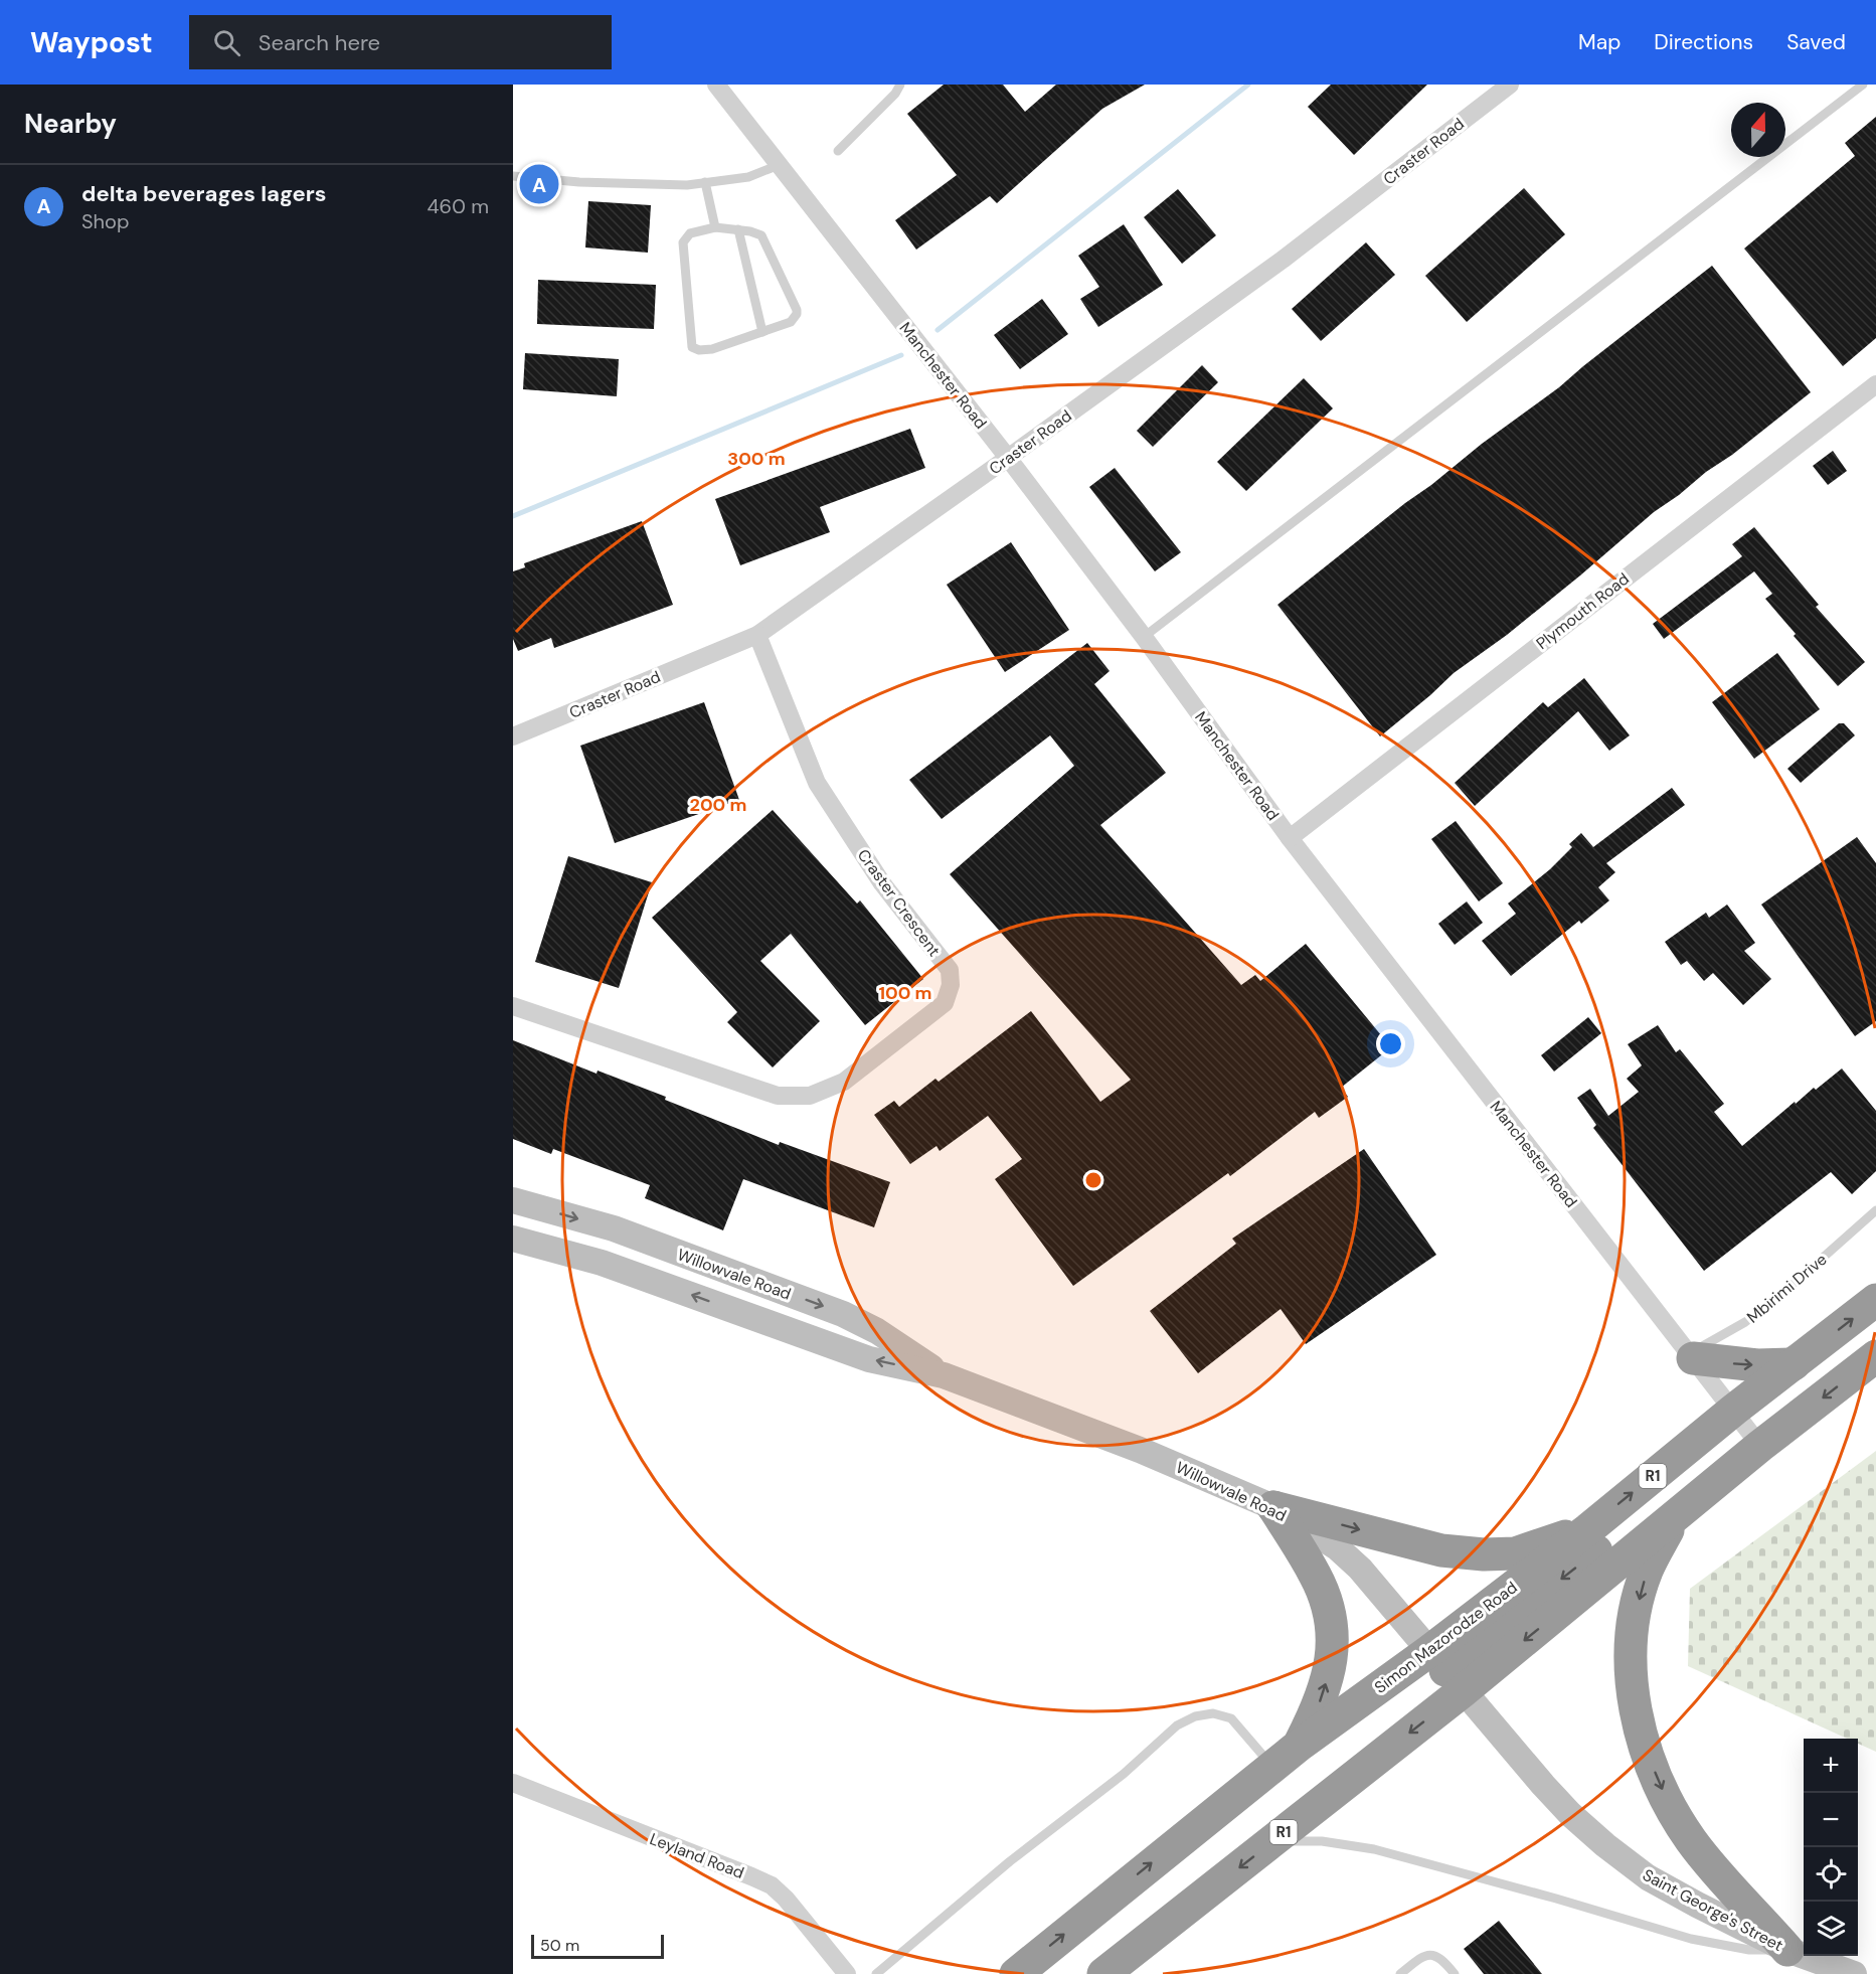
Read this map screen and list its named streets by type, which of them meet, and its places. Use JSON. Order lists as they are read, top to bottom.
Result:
{
  "streets": {
    "highway": ["R1", "Simon Mazorodze Road"],
    "main road": ["Willowvale Road", "Saint George's Street"],
    "street": [
      "Craster Road",
      "Manchester Road",
      "Plymouth Road",
      "Craster Crescent",
      "Leyland Road"
    ],
    "lane": ["Mbirimi Drive"]
  },
  "crossings": [
    ["Craster Road", "Manchester Road"],
    ["Craster Road", "Craster Crescent"],
    ["Manchester Road", "Plymouth Road"],
    ["Manchester Road", "Mbirimi Drive"],
    ["Manchester Road", "Simon Mazorodze Road"],
    ["Willowvale Road", "Simon Mazorodze Road"],
    ["Willowvale Road", "Saint George's Street"],
    ["Simon Mazorodze Road", "Saint George's Street"]
  ],
  "scale_bar": "50 m",
  "north": "top",
  "page": {
    "header": "Waypost",
    "search": "Search here",
    "nav": ["Map", "Directions", "Saved"],
    "heading": "Nearby",
    "pins": "A",
    "list": [
      {
        "mark": "A",
        "name": "delta beverages lagers",
        "note": "Shop",
        "value": "460 m"
      }
    ],
    "map_buttons": ["+", "−"],
    "scale": "50 m"
  },
  "rings": ["300 m", "200 m", "100 m"]
}
